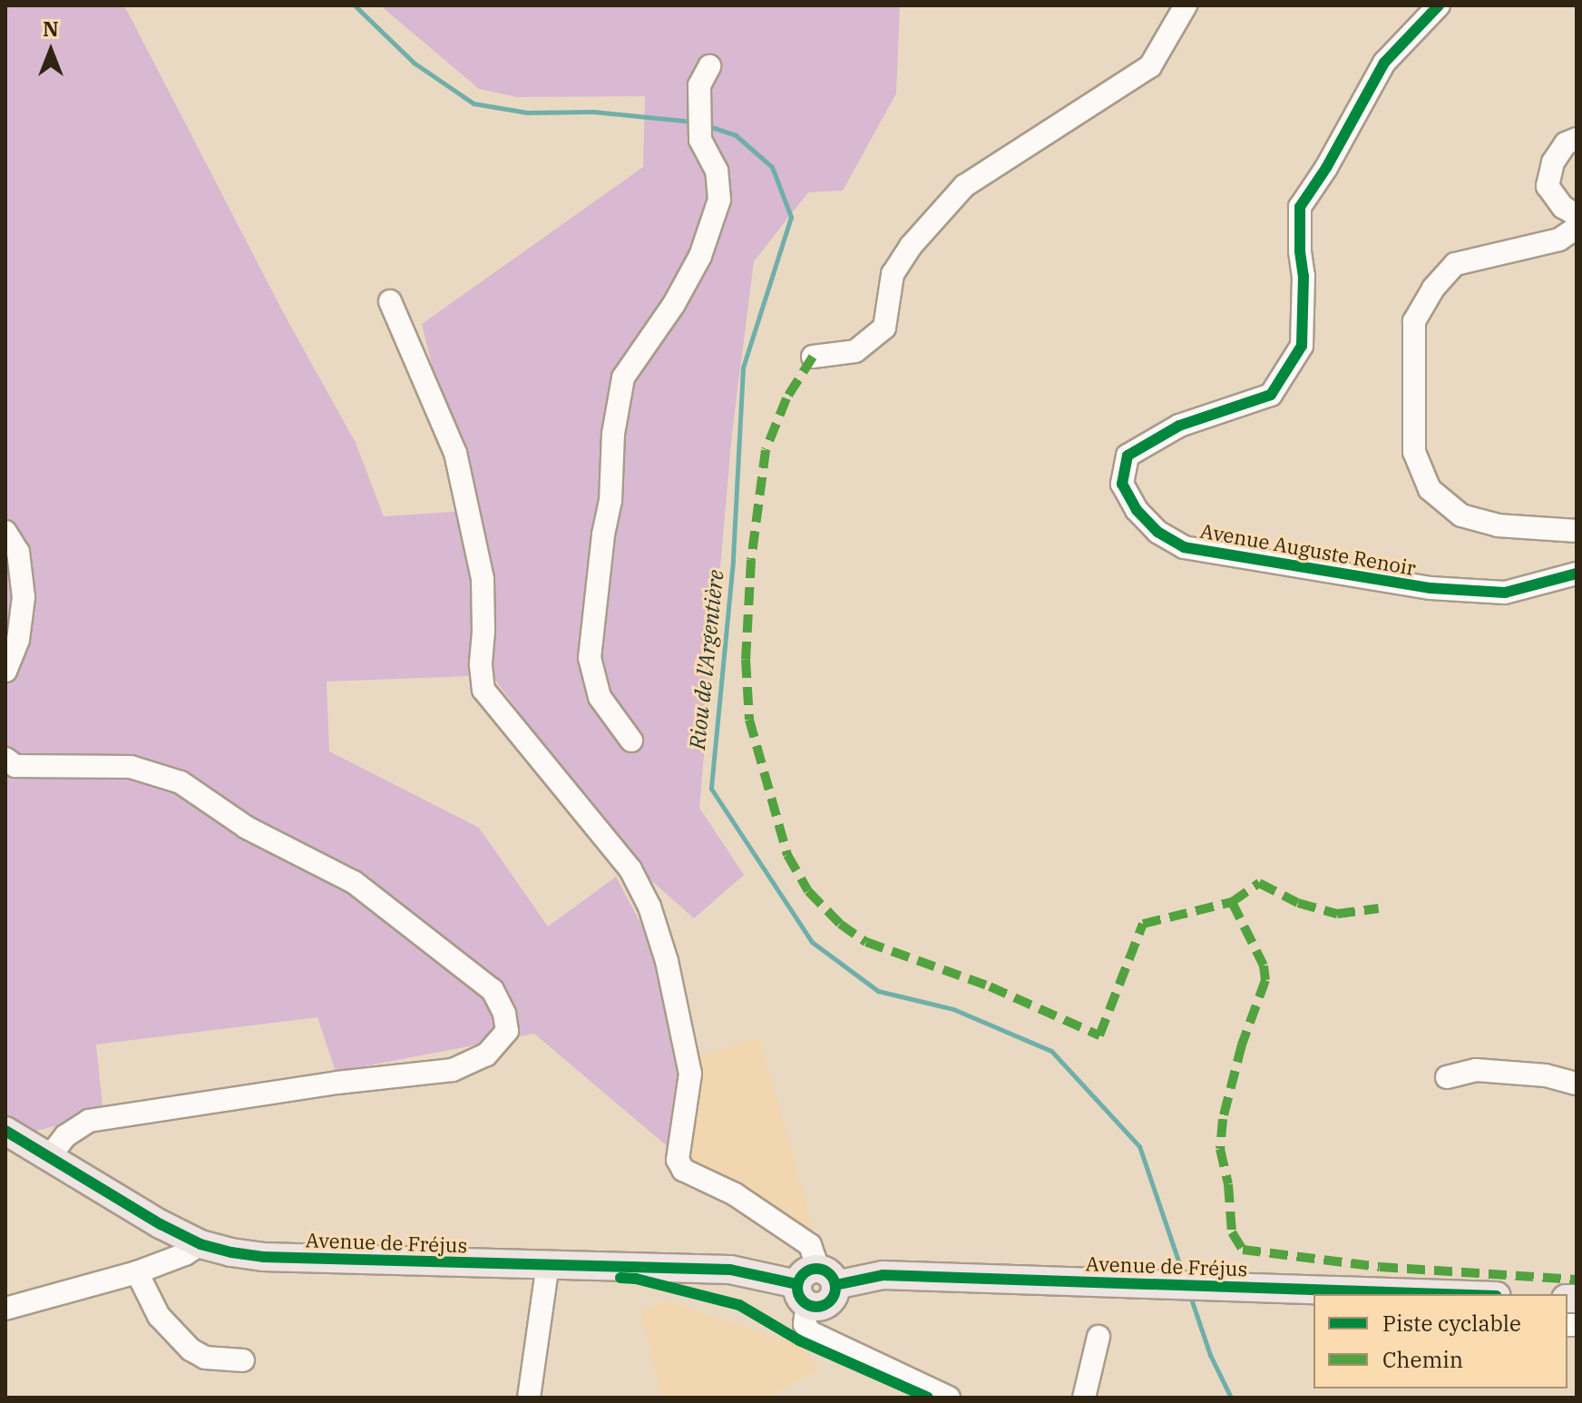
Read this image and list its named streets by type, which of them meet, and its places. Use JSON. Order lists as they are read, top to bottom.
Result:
{
  "streets": {
    "main road": ["Avenue de Fréjus"],
    "street": ["Avenue Auguste Renoir"]
  },
  "water": ["Riou de l'Argentière"],
  "legend": ["Piste cyclable", "Chemin"],
  "north": "top"
}
